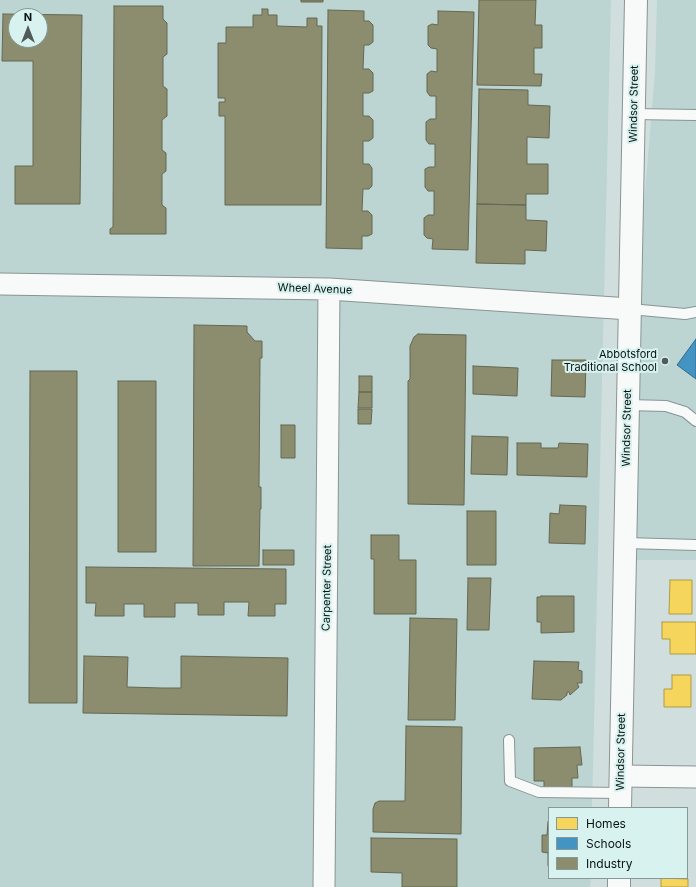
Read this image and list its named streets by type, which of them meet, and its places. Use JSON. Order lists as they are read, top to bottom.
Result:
{
  "streets": {
    "street": ["Windsor Street", "Wheel Avenue", "Carpenter Street"]
  },
  "crossings": [
    ["Windsor Street", "Wheel Avenue"],
    ["Wheel Avenue", "Carpenter Street"]
  ],
  "places": ["Abbotsford Traditional School"],
  "legend": ["Homes", "Schools", "Industry"],
  "north": "top"
}
